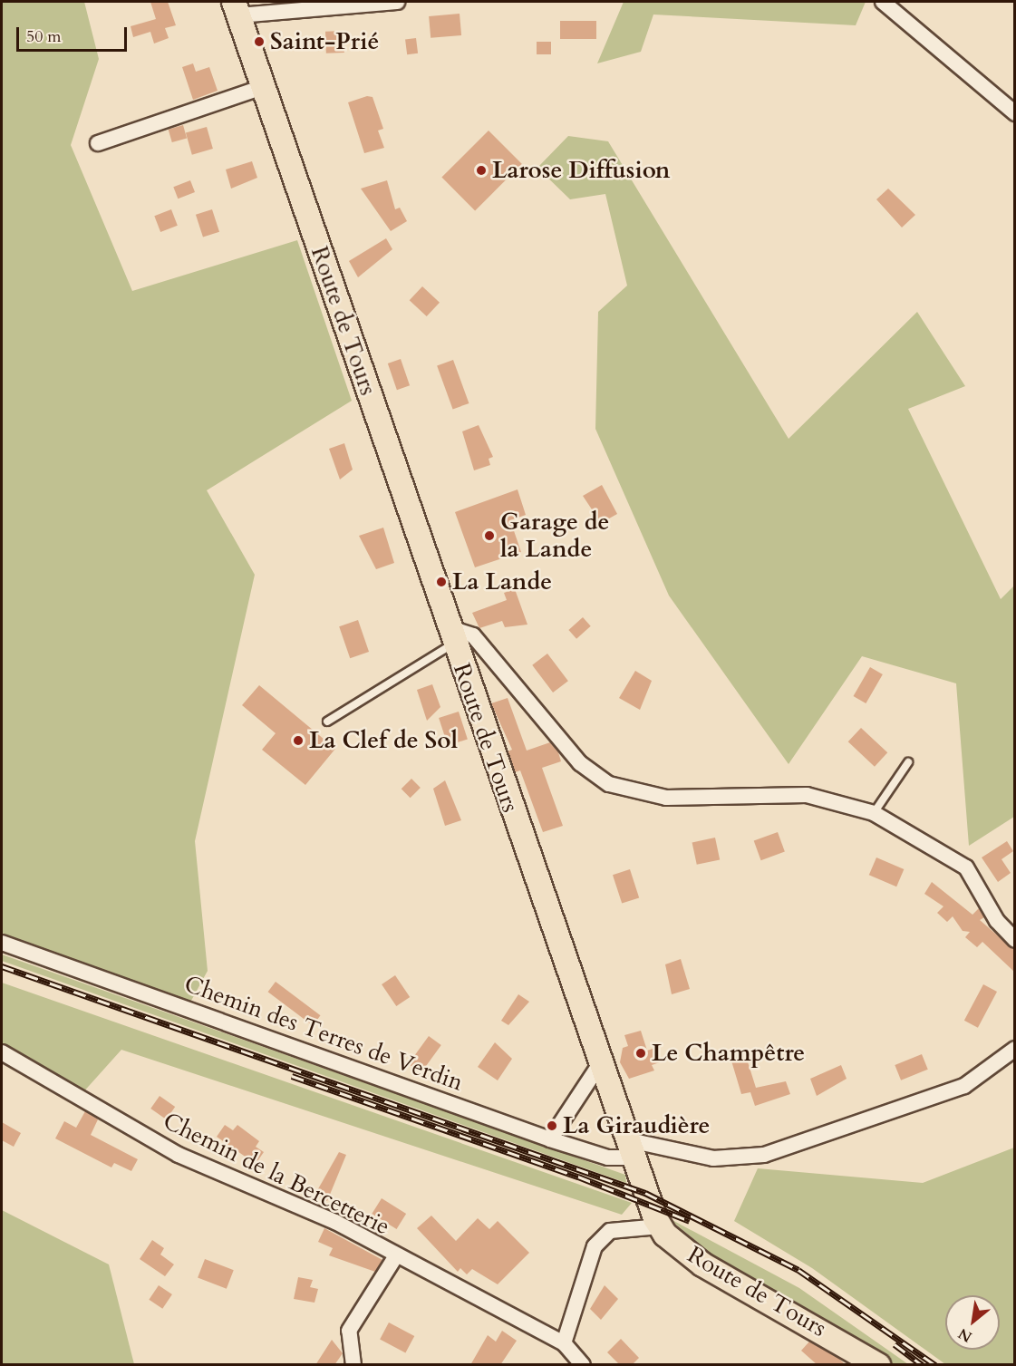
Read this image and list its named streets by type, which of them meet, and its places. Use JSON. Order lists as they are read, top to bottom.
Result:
{
  "streets": {
    "main road": ["Route de Tours"],
    "street": ["Chemin des Terres de Verdin", "Chemin de la Bercetterie"]
  },
  "crossings": [
    ["Route de Tours", "Chemin des Terres de Verdin"]
  ],
  "places": [
    "Saint-Prié",
    "Larose Diffusion",
    "Garage de la Lande",
    "La Lande",
    "La Clef de Sol",
    "Le Champêtre",
    "La Giraudière"
  ],
  "scale_bar": "50 m",
  "north": "bottom left"
}
